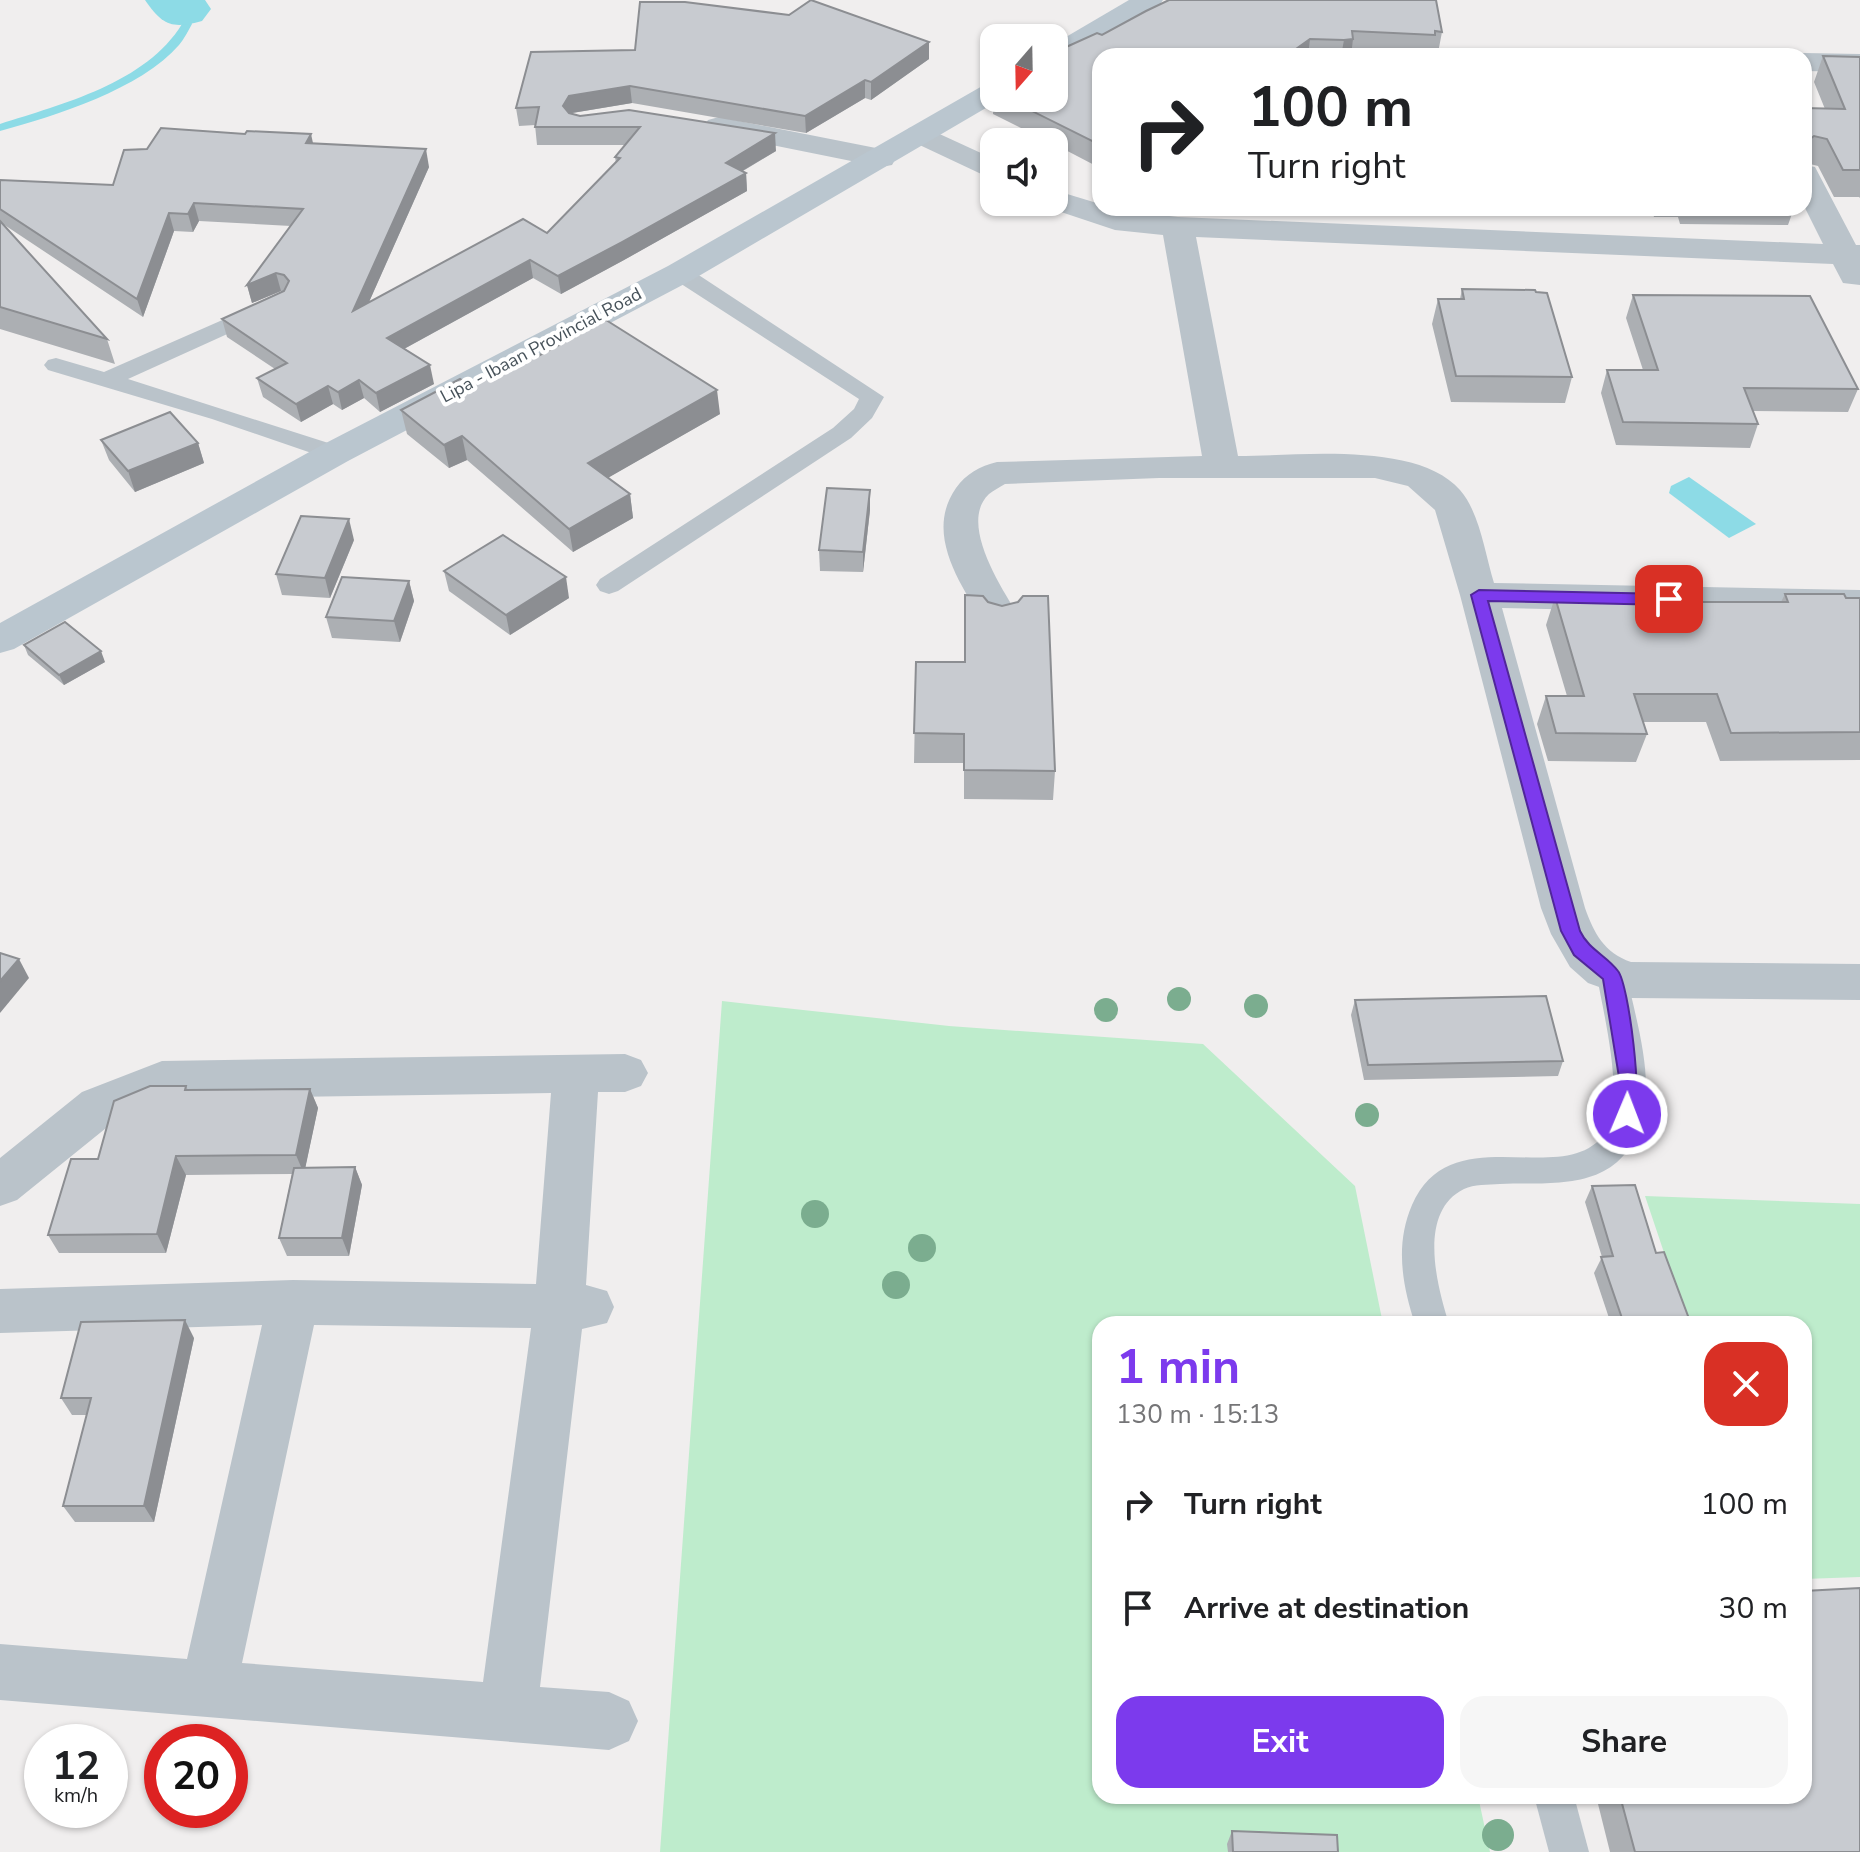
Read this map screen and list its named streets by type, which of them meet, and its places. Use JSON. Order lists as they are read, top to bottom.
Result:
{
  "streets": {
    "main road": ["Lipa - Ibaan Provincial Road"]
  },
  "north": "bottom",
  "page": {
    "turn": ["100 m", "Turn right"],
    "heading": ["1 min", "130 m · 15:13"],
    "list": [
      {
        "name": "Turn right",
        "value": "100 m"
      },
      {
        "name": "Arrive at destination",
        "value": "30 m"
      }
    ],
    "buttons": ["Exit", "Share"],
    "speed": "12 km/h",
    "limit": "20"
  }
}
